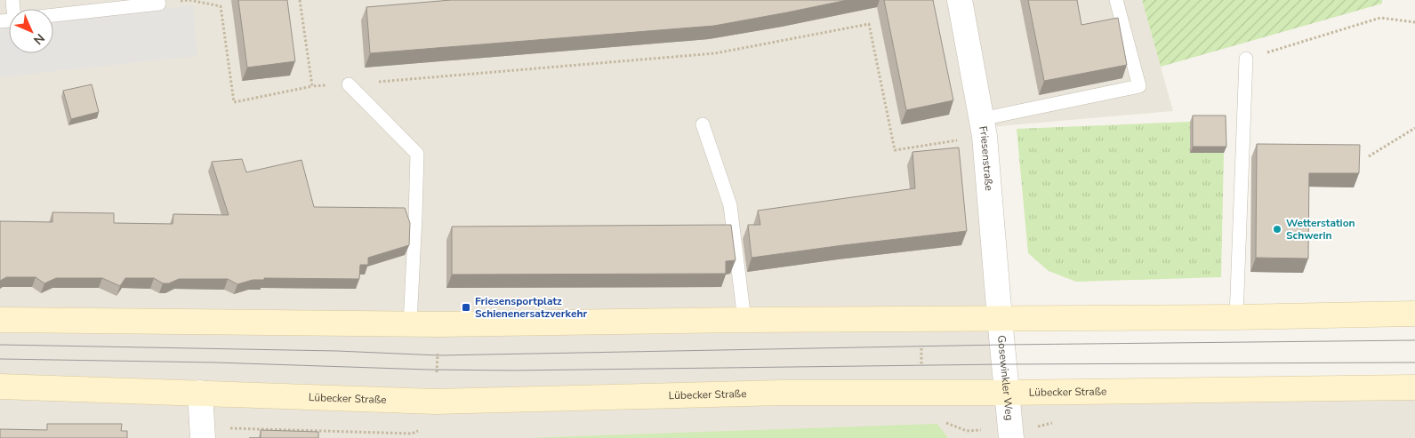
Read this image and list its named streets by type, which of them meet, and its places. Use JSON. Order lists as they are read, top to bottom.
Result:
{
  "streets": {
    "street": ["Friesenstraße", "Gosewinkler Weg", "Lübecker Straße"]
  },
  "crossings": [
    ["Friesenstraße", "Gosewinkler Weg"],
    ["Gosewinkler Weg", "Lübecker Straße"]
  ],
  "places": {
    "other": ["Wetterstation Schwerin"],
    "transit": ["Friesensportplatz Schienenersatzverkehr"]
  },
  "north": "bottom right"
}
